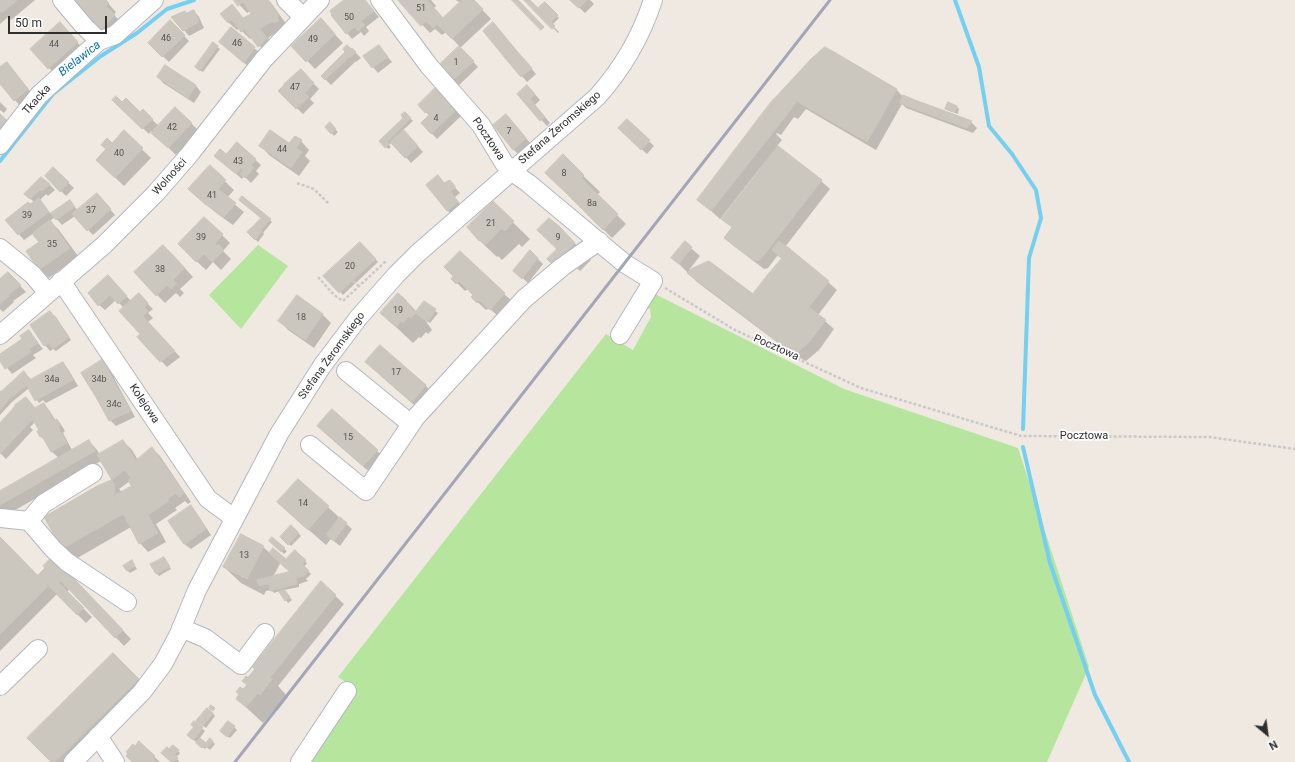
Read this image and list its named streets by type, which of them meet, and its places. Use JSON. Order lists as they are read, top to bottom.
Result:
{
  "streets": {
    "street": [
      "Tkacka",
      "Stefana Żeromskiego",
      "Pocztowa",
      "Wolności",
      "Kolejowa"
    ]
  },
  "crossings": [
    ["Stefana Żeromskiego", "Pocztowa"],
    ["Stefana Żeromskiego", "Kolejowa"],
    ["Wolności", "Kolejowa"]
  ],
  "water": ["Bielawica"],
  "house_numbers": [
    "51",
    "50",
    "46",
    "49",
    "46",
    "44",
    "1",
    "47",
    "4",
    "42",
    "7",
    "44",
    "40",
    "43",
    "8",
    "41",
    "8a",
    "37",
    "39",
    "21",
    "39",
    "9",
    "35",
    "20",
    "38",
    "19",
    "18",
    "17",
    "34a",
    "34b",
    "34c",
    "15",
    "14",
    "13"
  ],
  "scale_bar": "50 m",
  "north": "bottom right"
}
